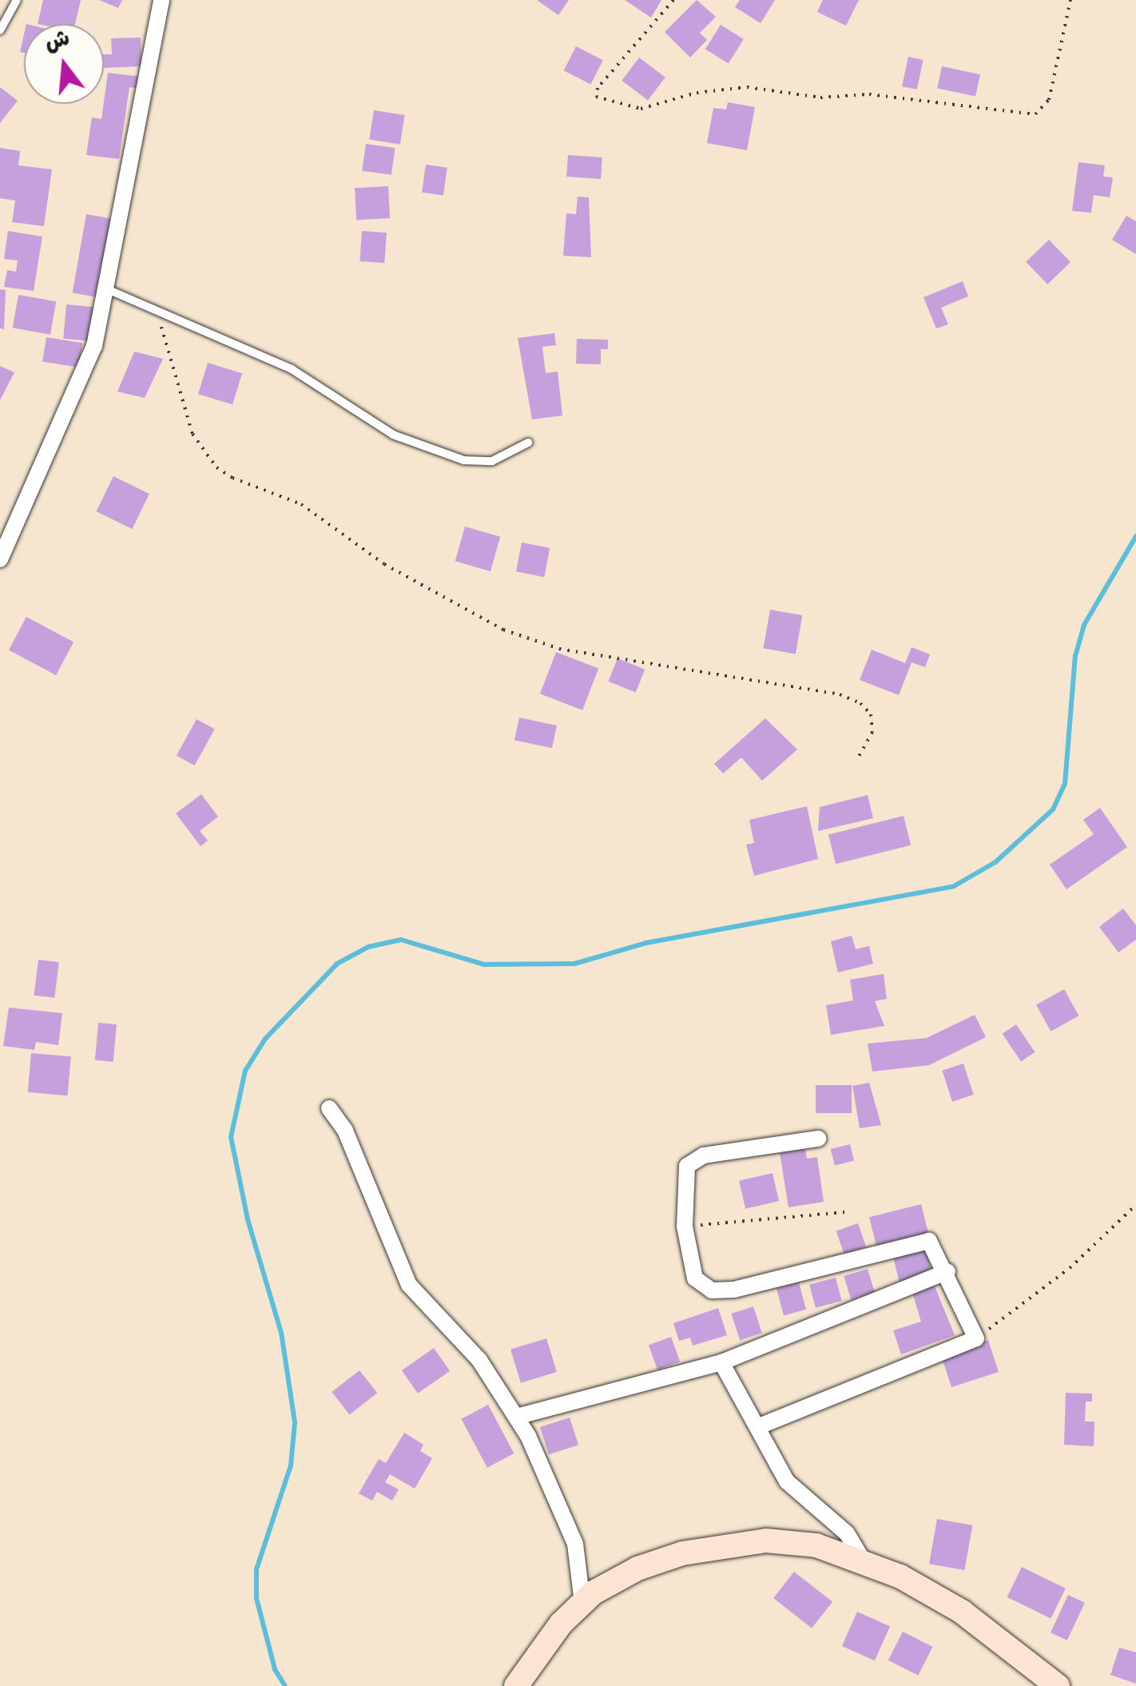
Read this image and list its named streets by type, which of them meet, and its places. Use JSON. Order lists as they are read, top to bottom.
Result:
{
  "north": "top"
}
